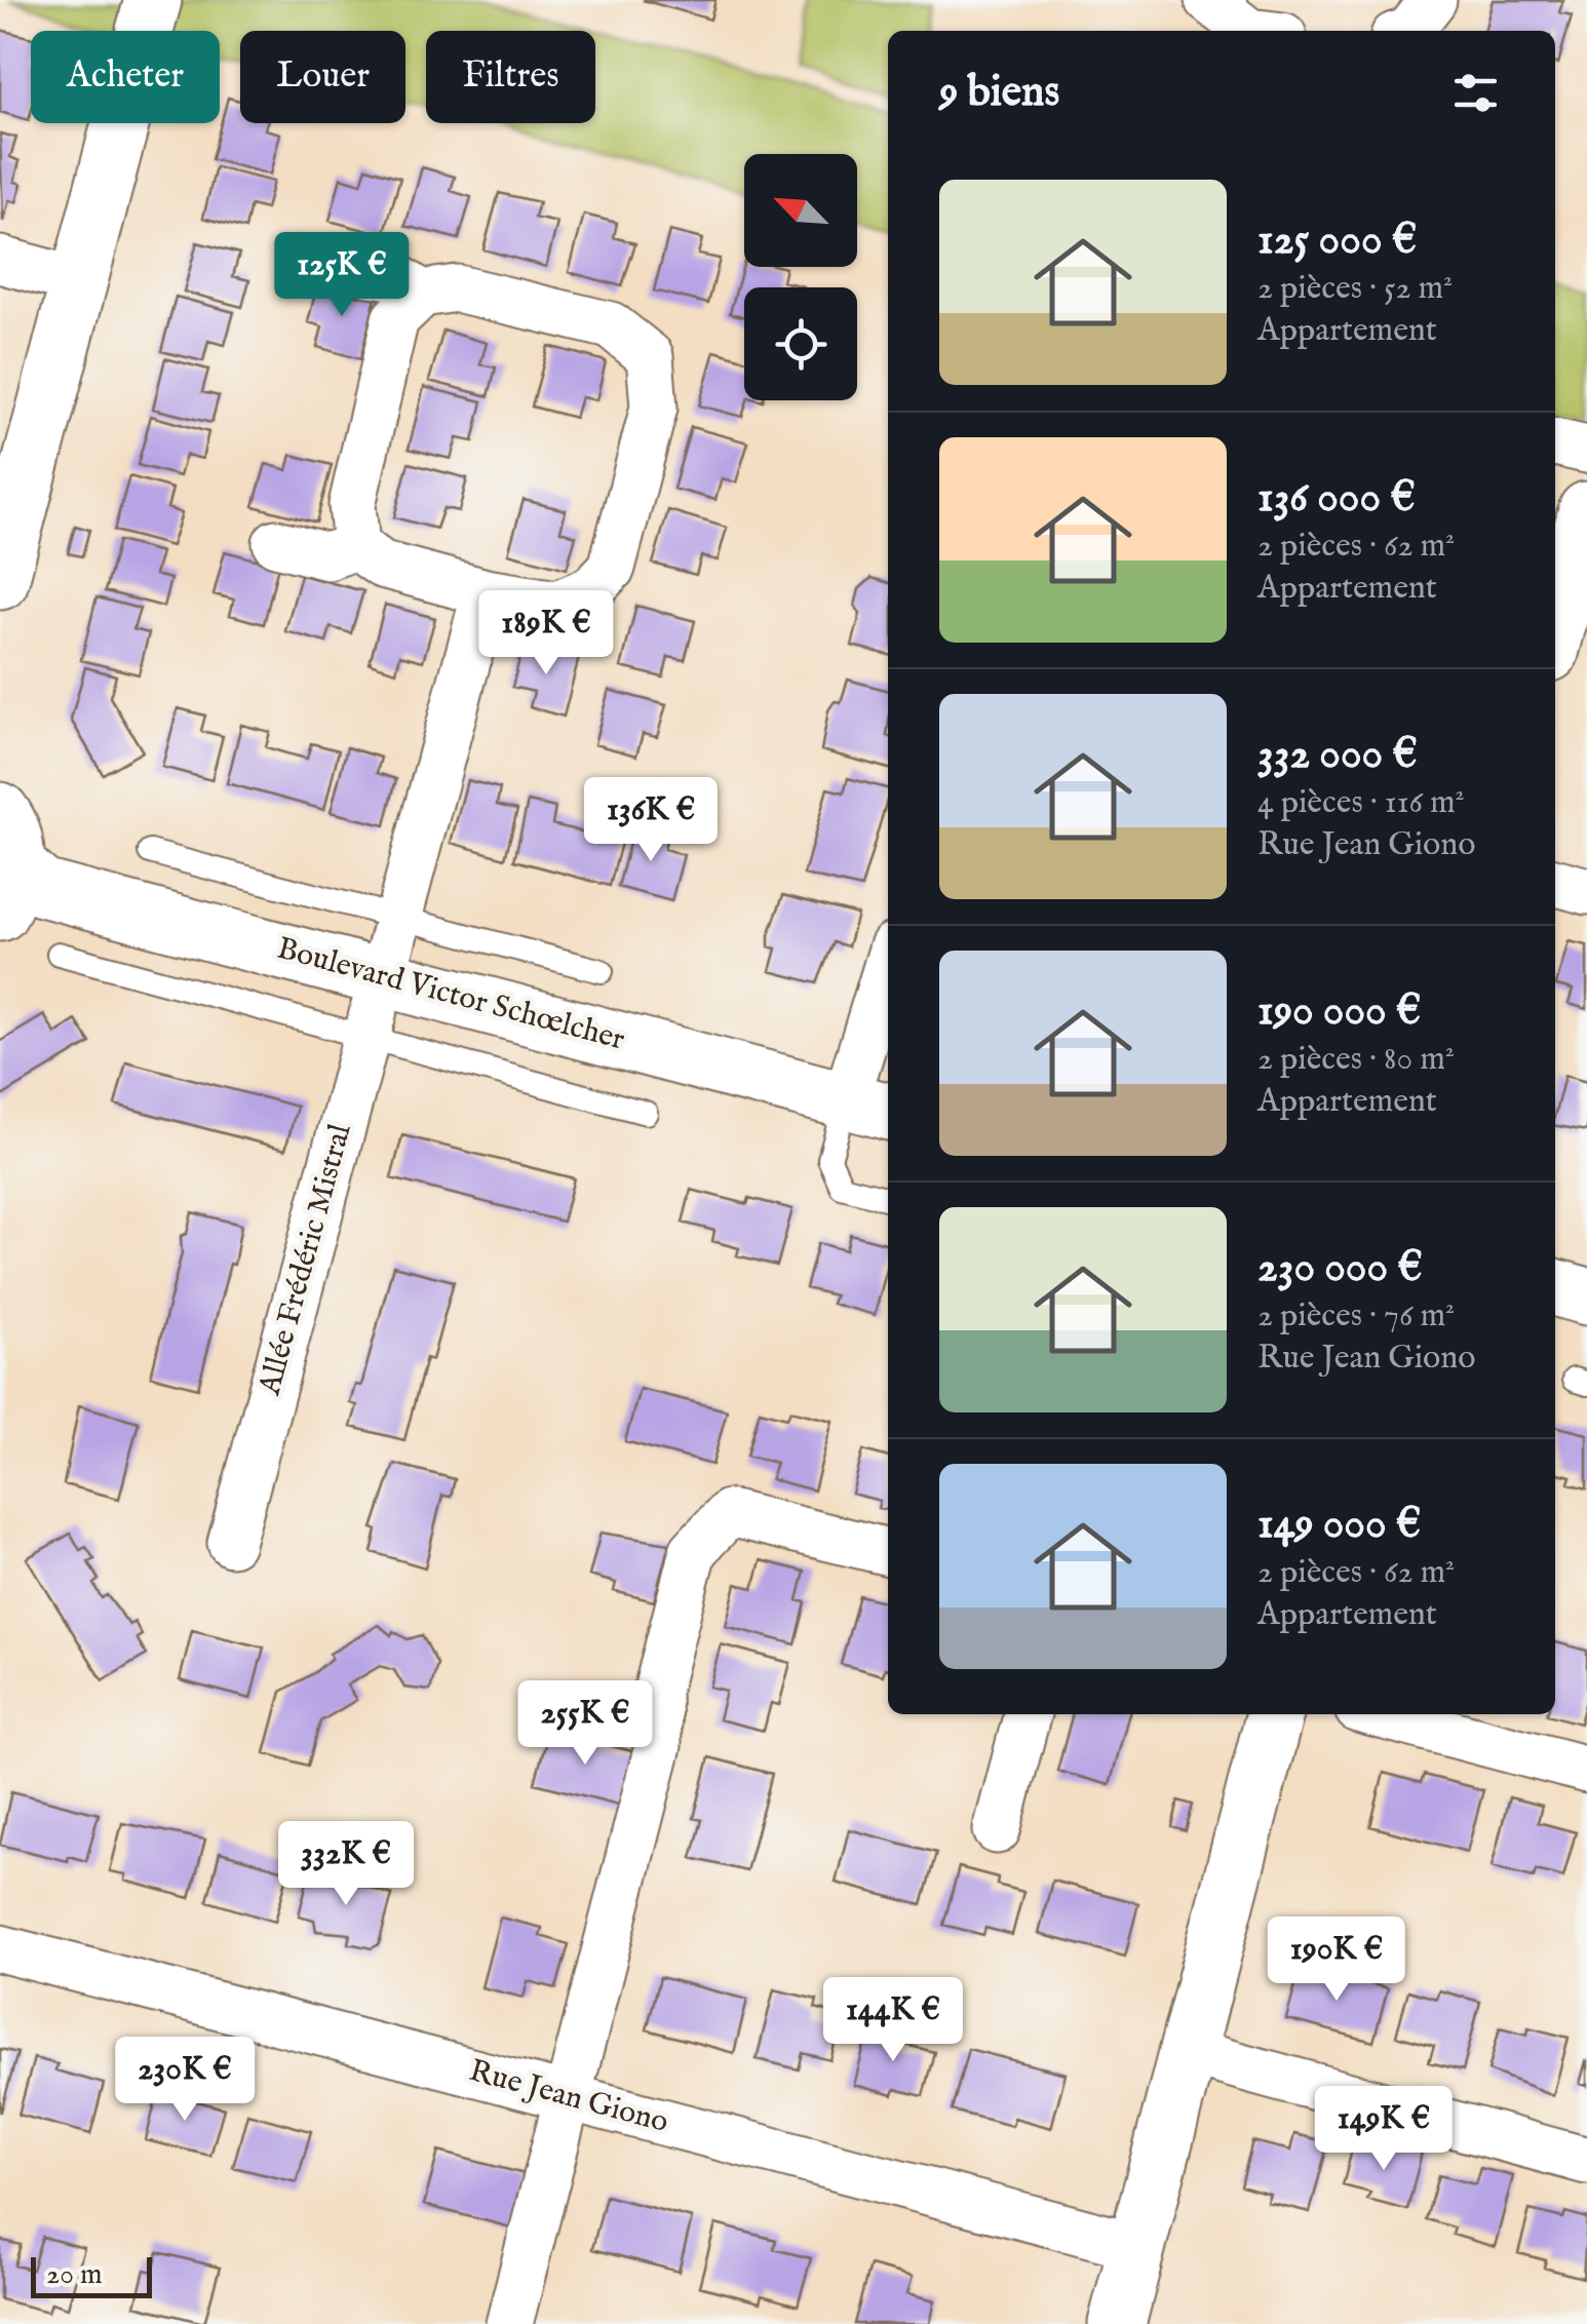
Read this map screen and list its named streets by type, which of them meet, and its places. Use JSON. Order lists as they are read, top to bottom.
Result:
{
  "streets": {
    "main road": ["Boulevard Victor Schœlcher"],
    "street": ["Allée Frédéric Mistral", "Rue Jean Giono"]
  },
  "crossings": [
    ["Boulevard Victor Schœlcher", "Allée Frédéric Mistral"]
  ],
  "scale_bar": "20 m",
  "north": "top left",
  "page": {
    "chip": ["Acheter", "Louer", "Filtres"],
    "heading": "9 biens",
    "list": [
      {
        "name": "125 000 €",
        "note": "2 pièces · 52 m² · Appartement"
      },
      {
        "name": "136 000 €",
        "note": "2 pièces · 62 m² · Appartement"
      },
      {
        "name": "332 000 €",
        "note": "4 pièces · 116 m² · Rue Jean Giono"
      },
      {
        "name": "190 000 €",
        "note": "2 pièces · 80 m² · Appartement"
      },
      {
        "name": "230 000 €",
        "note": "2 pièces · 76 m² · Rue Jean Giono"
      },
      {
        "name": "149 000 €",
        "note": "2 pièces · 62 m² · Appartement"
      }
    ],
    "price": [
      "125K €",
      "189K €",
      "136K €",
      "255K €",
      "332K €",
      "190K €",
      "144K €",
      "230K €",
      "149K €"
    ],
    "scale": "20 m"
  }
}
